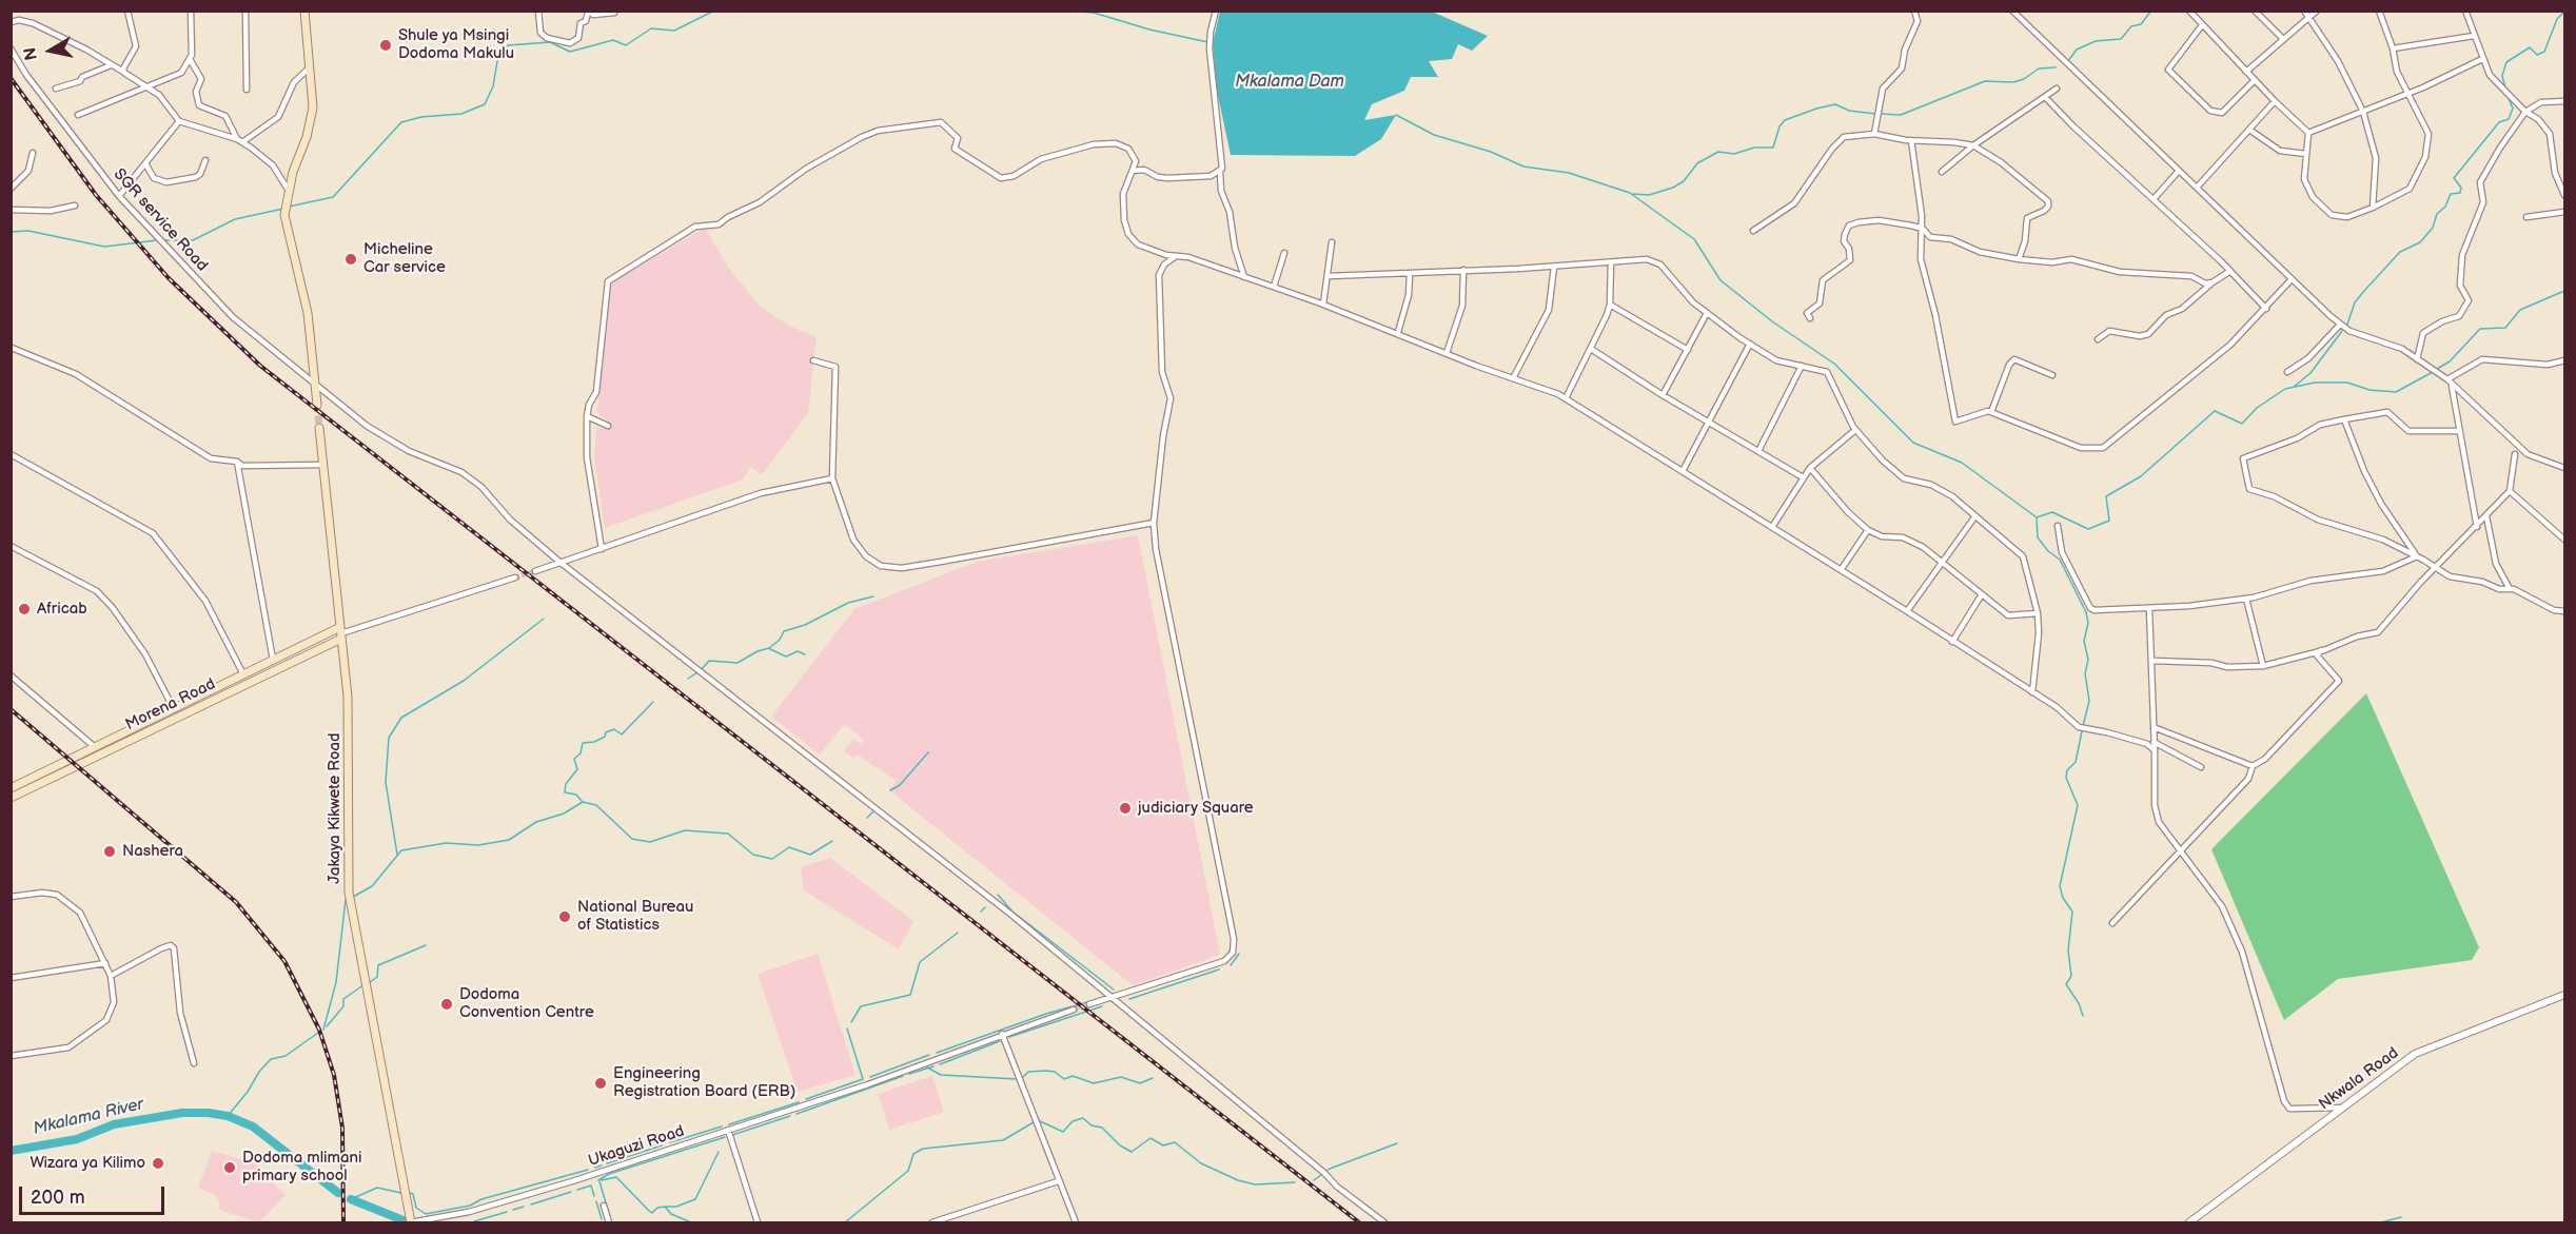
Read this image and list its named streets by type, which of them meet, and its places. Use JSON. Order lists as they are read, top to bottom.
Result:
{
  "streets": {
    "main road": ["Morena Road", "Jakaya Kikwete Road"],
    "street": ["SGR service Road", "Nkwala Road", "Ukaguzi Road"]
  },
  "crossings": [
    ["Morena Road", "Jakaya Kikwete Road"],
    ["Jakaya Kikwete Road", "Ukaguzi Road"]
  ],
  "water": ["Mkalama Dam", "Mkalama River"],
  "places": [
    "Shule ya Msingi Dodoma Makulu",
    "Micheline Car service",
    "Africab",
    "judiciary Square",
    "Nashera",
    "National Bureau of Statistics",
    "Dodoma Convention Centre",
    "Engineering Registration Board (ERB)",
    "Wizara ya Kilimo",
    "Dodoma mlimani primary school"
  ],
  "scale_bar": "200 m",
  "north": "left"
}
